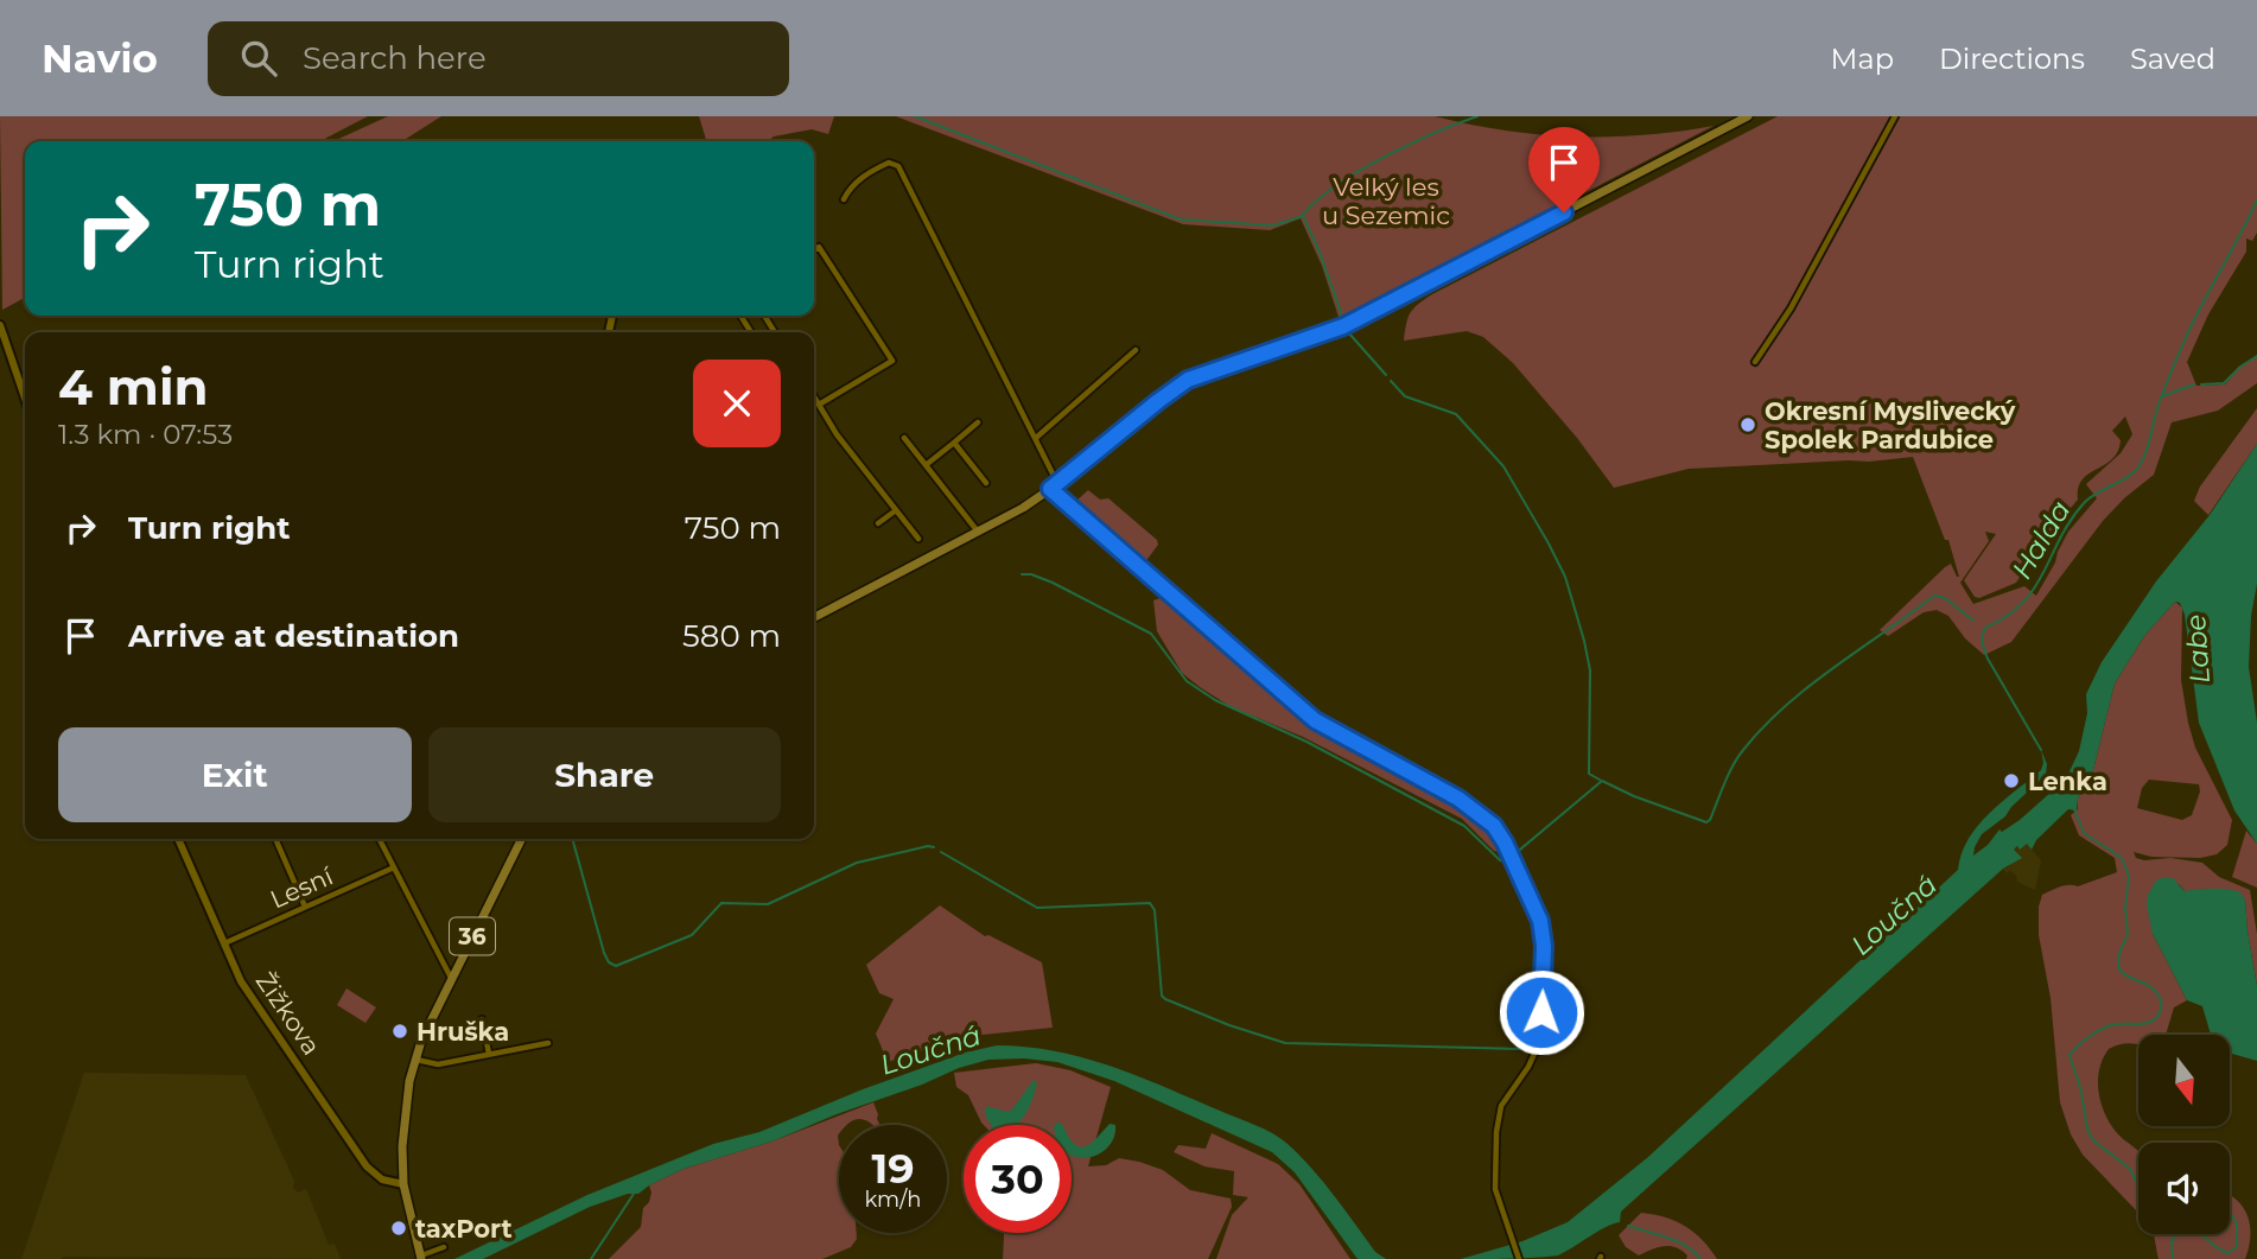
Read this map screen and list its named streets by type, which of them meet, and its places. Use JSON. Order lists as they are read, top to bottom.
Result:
{
  "streets": {
    "main road": ["36"],
    "street": ["Lesní", "Žižkova"]
  },
  "crossings": [
    ["Lesní", "Žižkova"],
    ["36", "Žižkova"]
  ],
  "water": ["Halda", "Labe", "Loučná"],
  "parks": ["Velký les u Sezemic"],
  "places": [
    "Okresní Myslivecký Spolek Pardubice",
    "Lenka",
    "Hruška",
    "taxPort"
  ],
  "north": "bottom",
  "page": {
    "header": "Navio",
    "search": "Search here",
    "nav": ["Map", "Directions", "Saved"],
    "turn": ["750 m", "Turn right"],
    "heading": ["4 min", "1.3 km · 07:53"],
    "list": [
      {
        "name": "Turn right",
        "value": "750 m"
      },
      {
        "name": "Arrive at destination",
        "value": "580 m"
      }
    ],
    "buttons": ["Exit", "Share"],
    "speed": "19 km/h",
    "limit": "30"
  }
}
